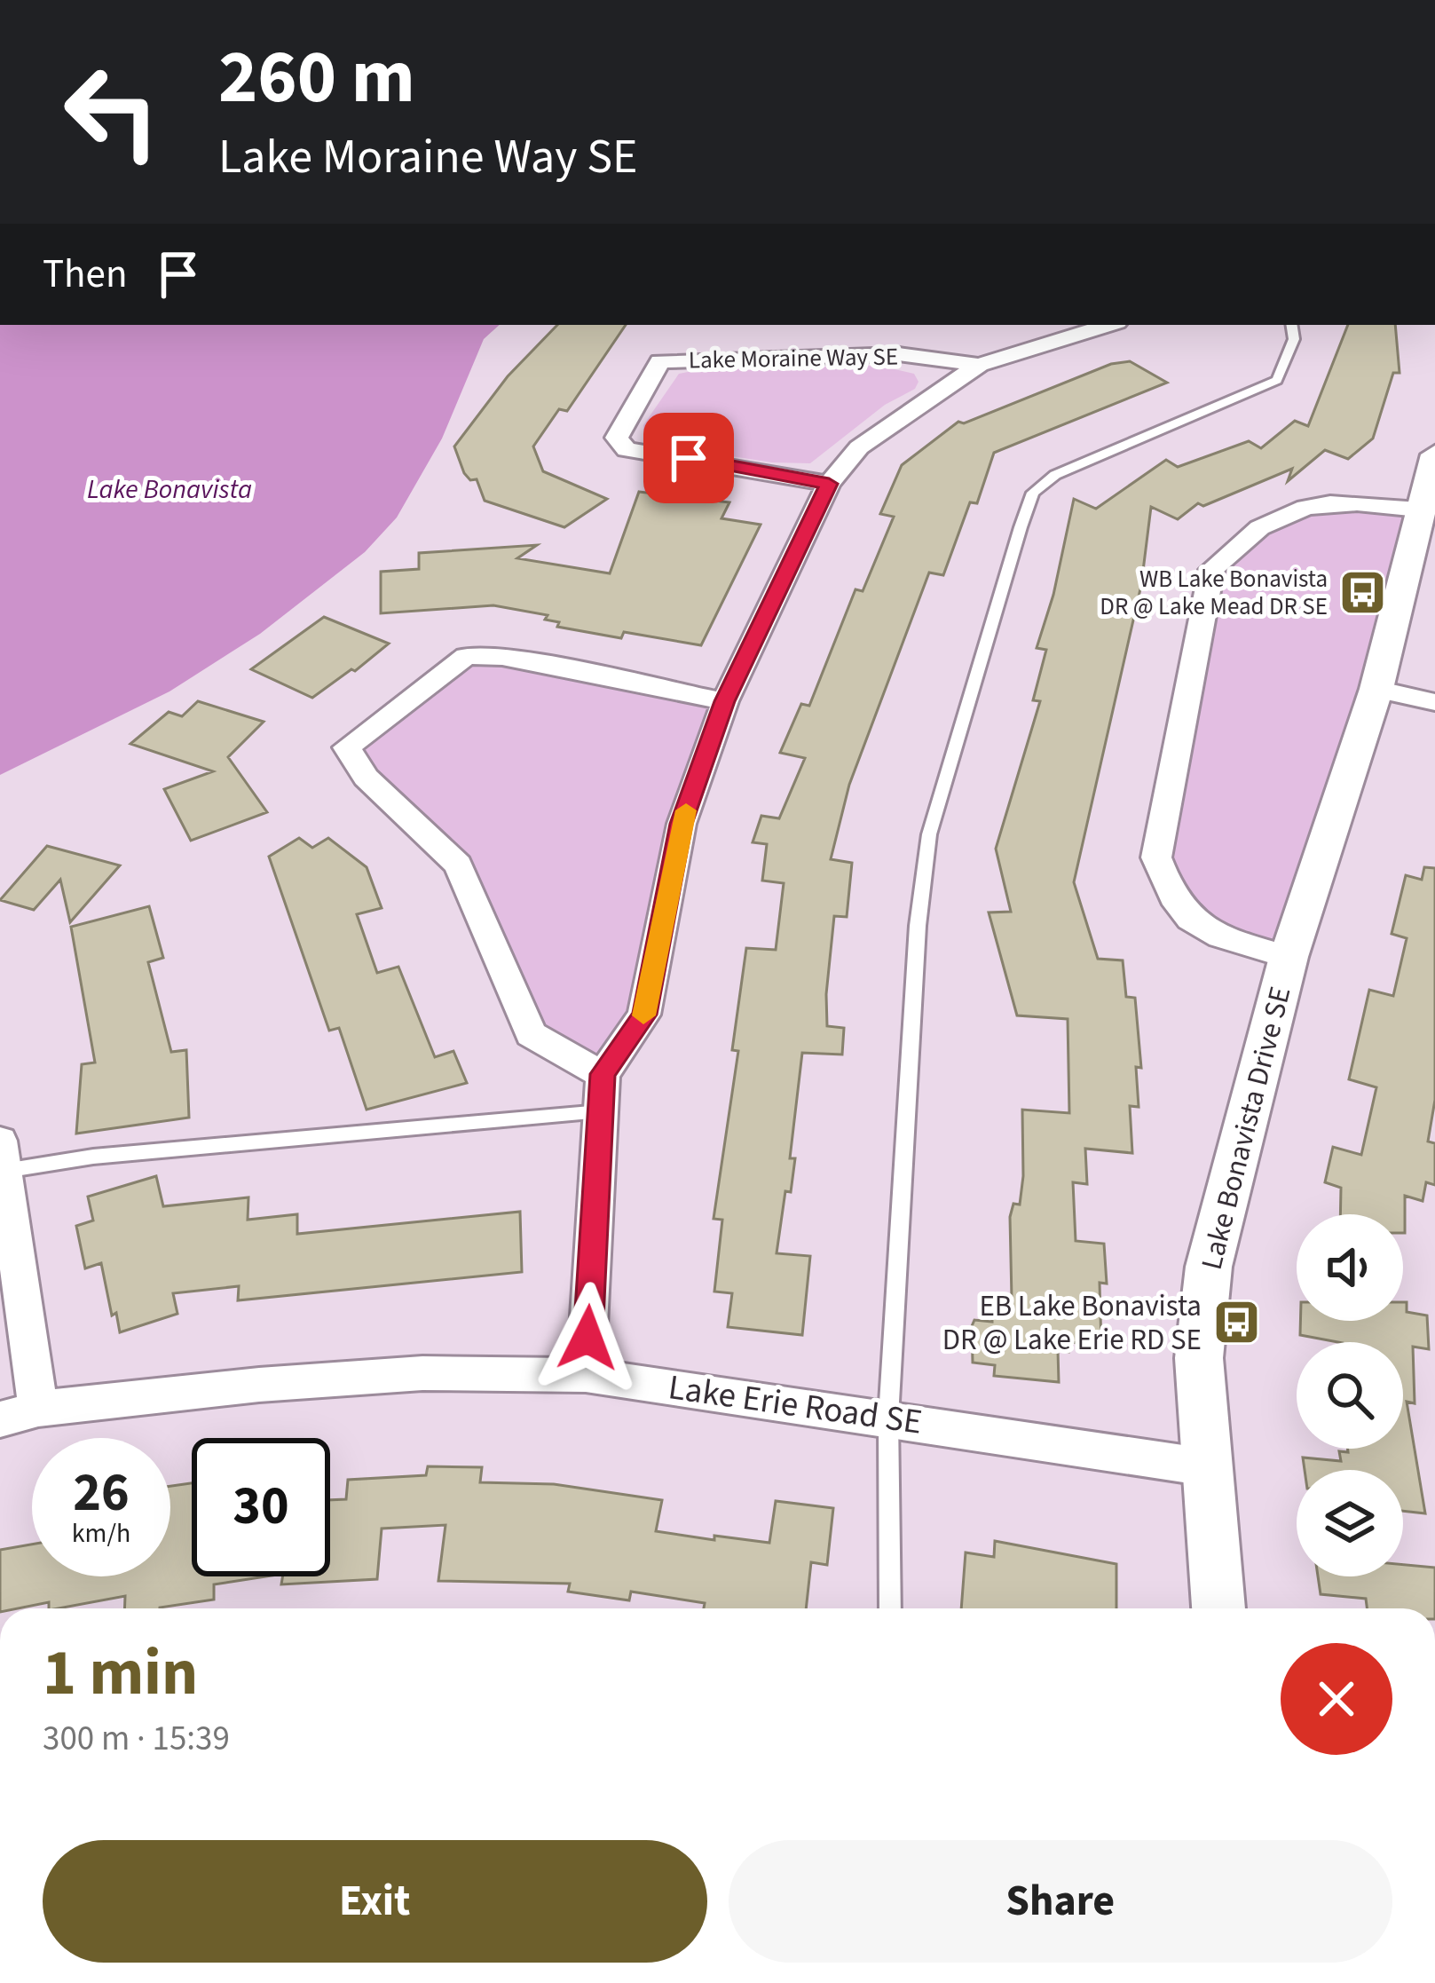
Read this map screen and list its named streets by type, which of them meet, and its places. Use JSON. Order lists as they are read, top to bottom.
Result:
{
  "streets": {
    "street": ["Lake Moraine Way SE", "Lake Bonavista Drive SE", "Lake Erie Road SE"]
  },
  "crossings": [
    ["Lake Bonavista Drive SE", "Lake Erie Road SE"]
  ],
  "water": ["Lake Bonavista"],
  "places": {
    "bus stop": ["WB Lake Bonavista DR @ Lake Mead DR SE", "EB Lake Bonavista DR @ Lake Erie RD SE"]
  },
  "page": {
    "turn": ["260 m", "Lake Moraine Way SE"],
    "then": "Then",
    "speed": "26 km/h",
    "limit": "30",
    "heading": ["1 min", "300 m · 15:39"],
    "buttons": ["Exit", "Share"]
  }
}
